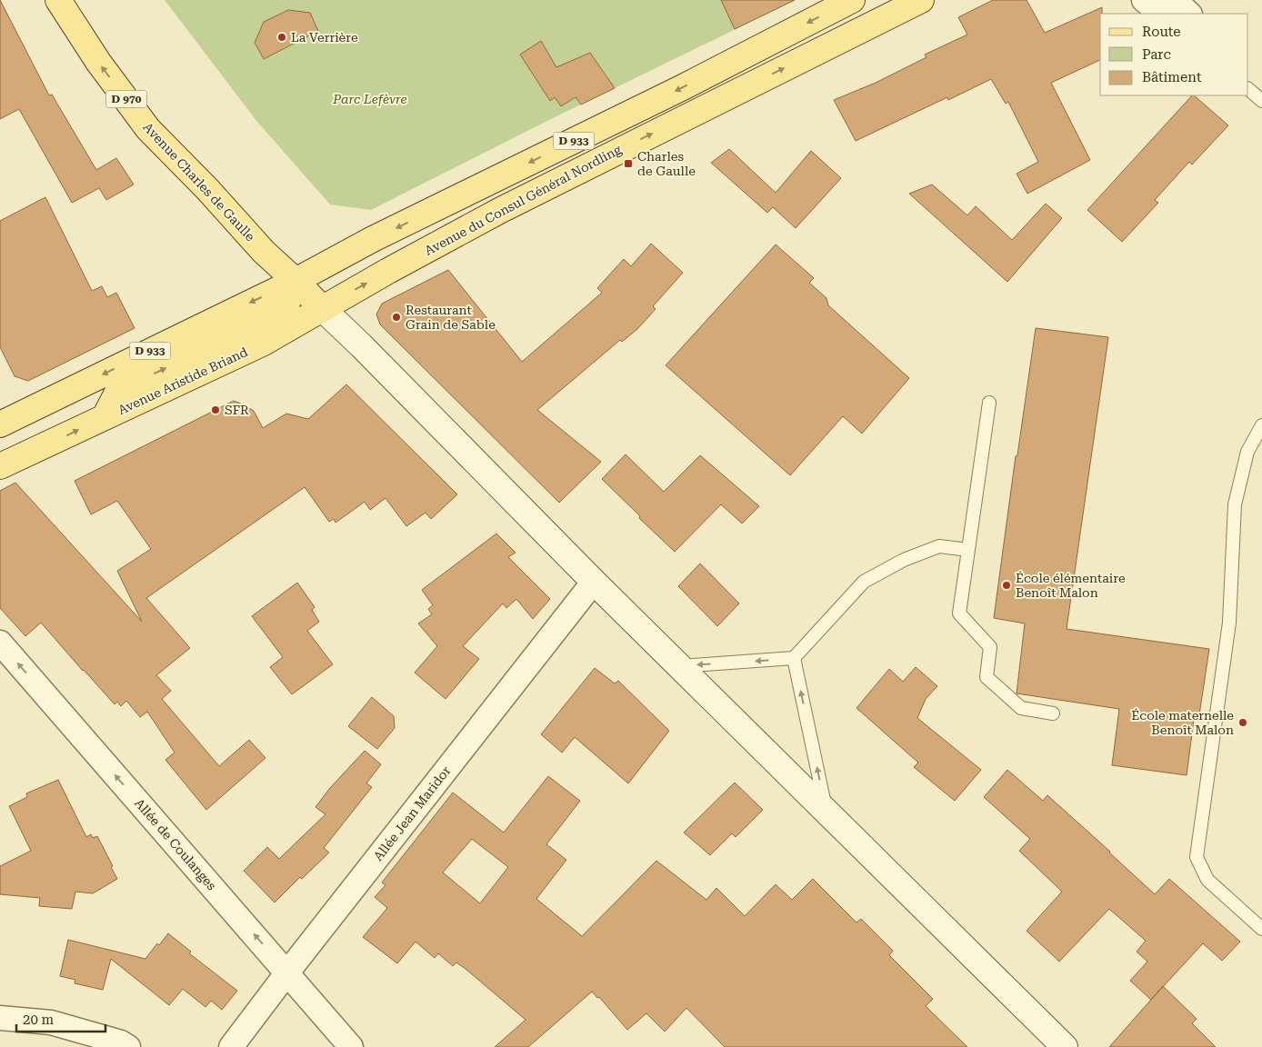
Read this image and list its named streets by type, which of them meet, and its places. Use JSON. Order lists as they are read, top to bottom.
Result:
{
  "streets": {
    "main road": [
      "D 970",
      "D 933",
      "Avenue Charles de Gaulle",
      "Avenue du Consul Général Nordling",
      "Avenue Aristide Briand"
    ],
    "street": ["Allée Jean Maridor", "Allée de Coulanges"]
  },
  "crossings": [
    ["D 970", "Avenue Charles de Gaulle"],
    ["D 970", "Avenue du Consul Général Nordling"],
    ["D 970", "Avenue Aristide Briand"],
    ["D 970", "Allée Jean Maridor"],
    ["D 933", "Avenue Charles de Gaulle"],
    ["Avenue Charles de Gaulle", "Avenue du Consul Général Nordling"],
    ["Avenue Charles de Gaulle", "Avenue Aristide Briand"],
    ["Avenue du Consul Général Nordling", "Avenue Aristide Briand"],
    ["Allée Jean Maridor", "Allée de Coulanges"]
  ],
  "one_way": ["Avenue Charles de Gaulle", "Allée de Coulanges"],
  "parks": ["Parc Lefèvre"],
  "places": {
    "other": [
      "La Verrière",
      "Restaurant Grain de Sable",
      "SFR",
      "École élémentaire Benoît Malon",
      "École maternelle Benoît Malon"
    ],
    "transit": ["Charles de Gaulle"]
  },
  "legend": ["Route", "Parc", "Bâtiment"],
  "scale_bar": "20 m"
}
